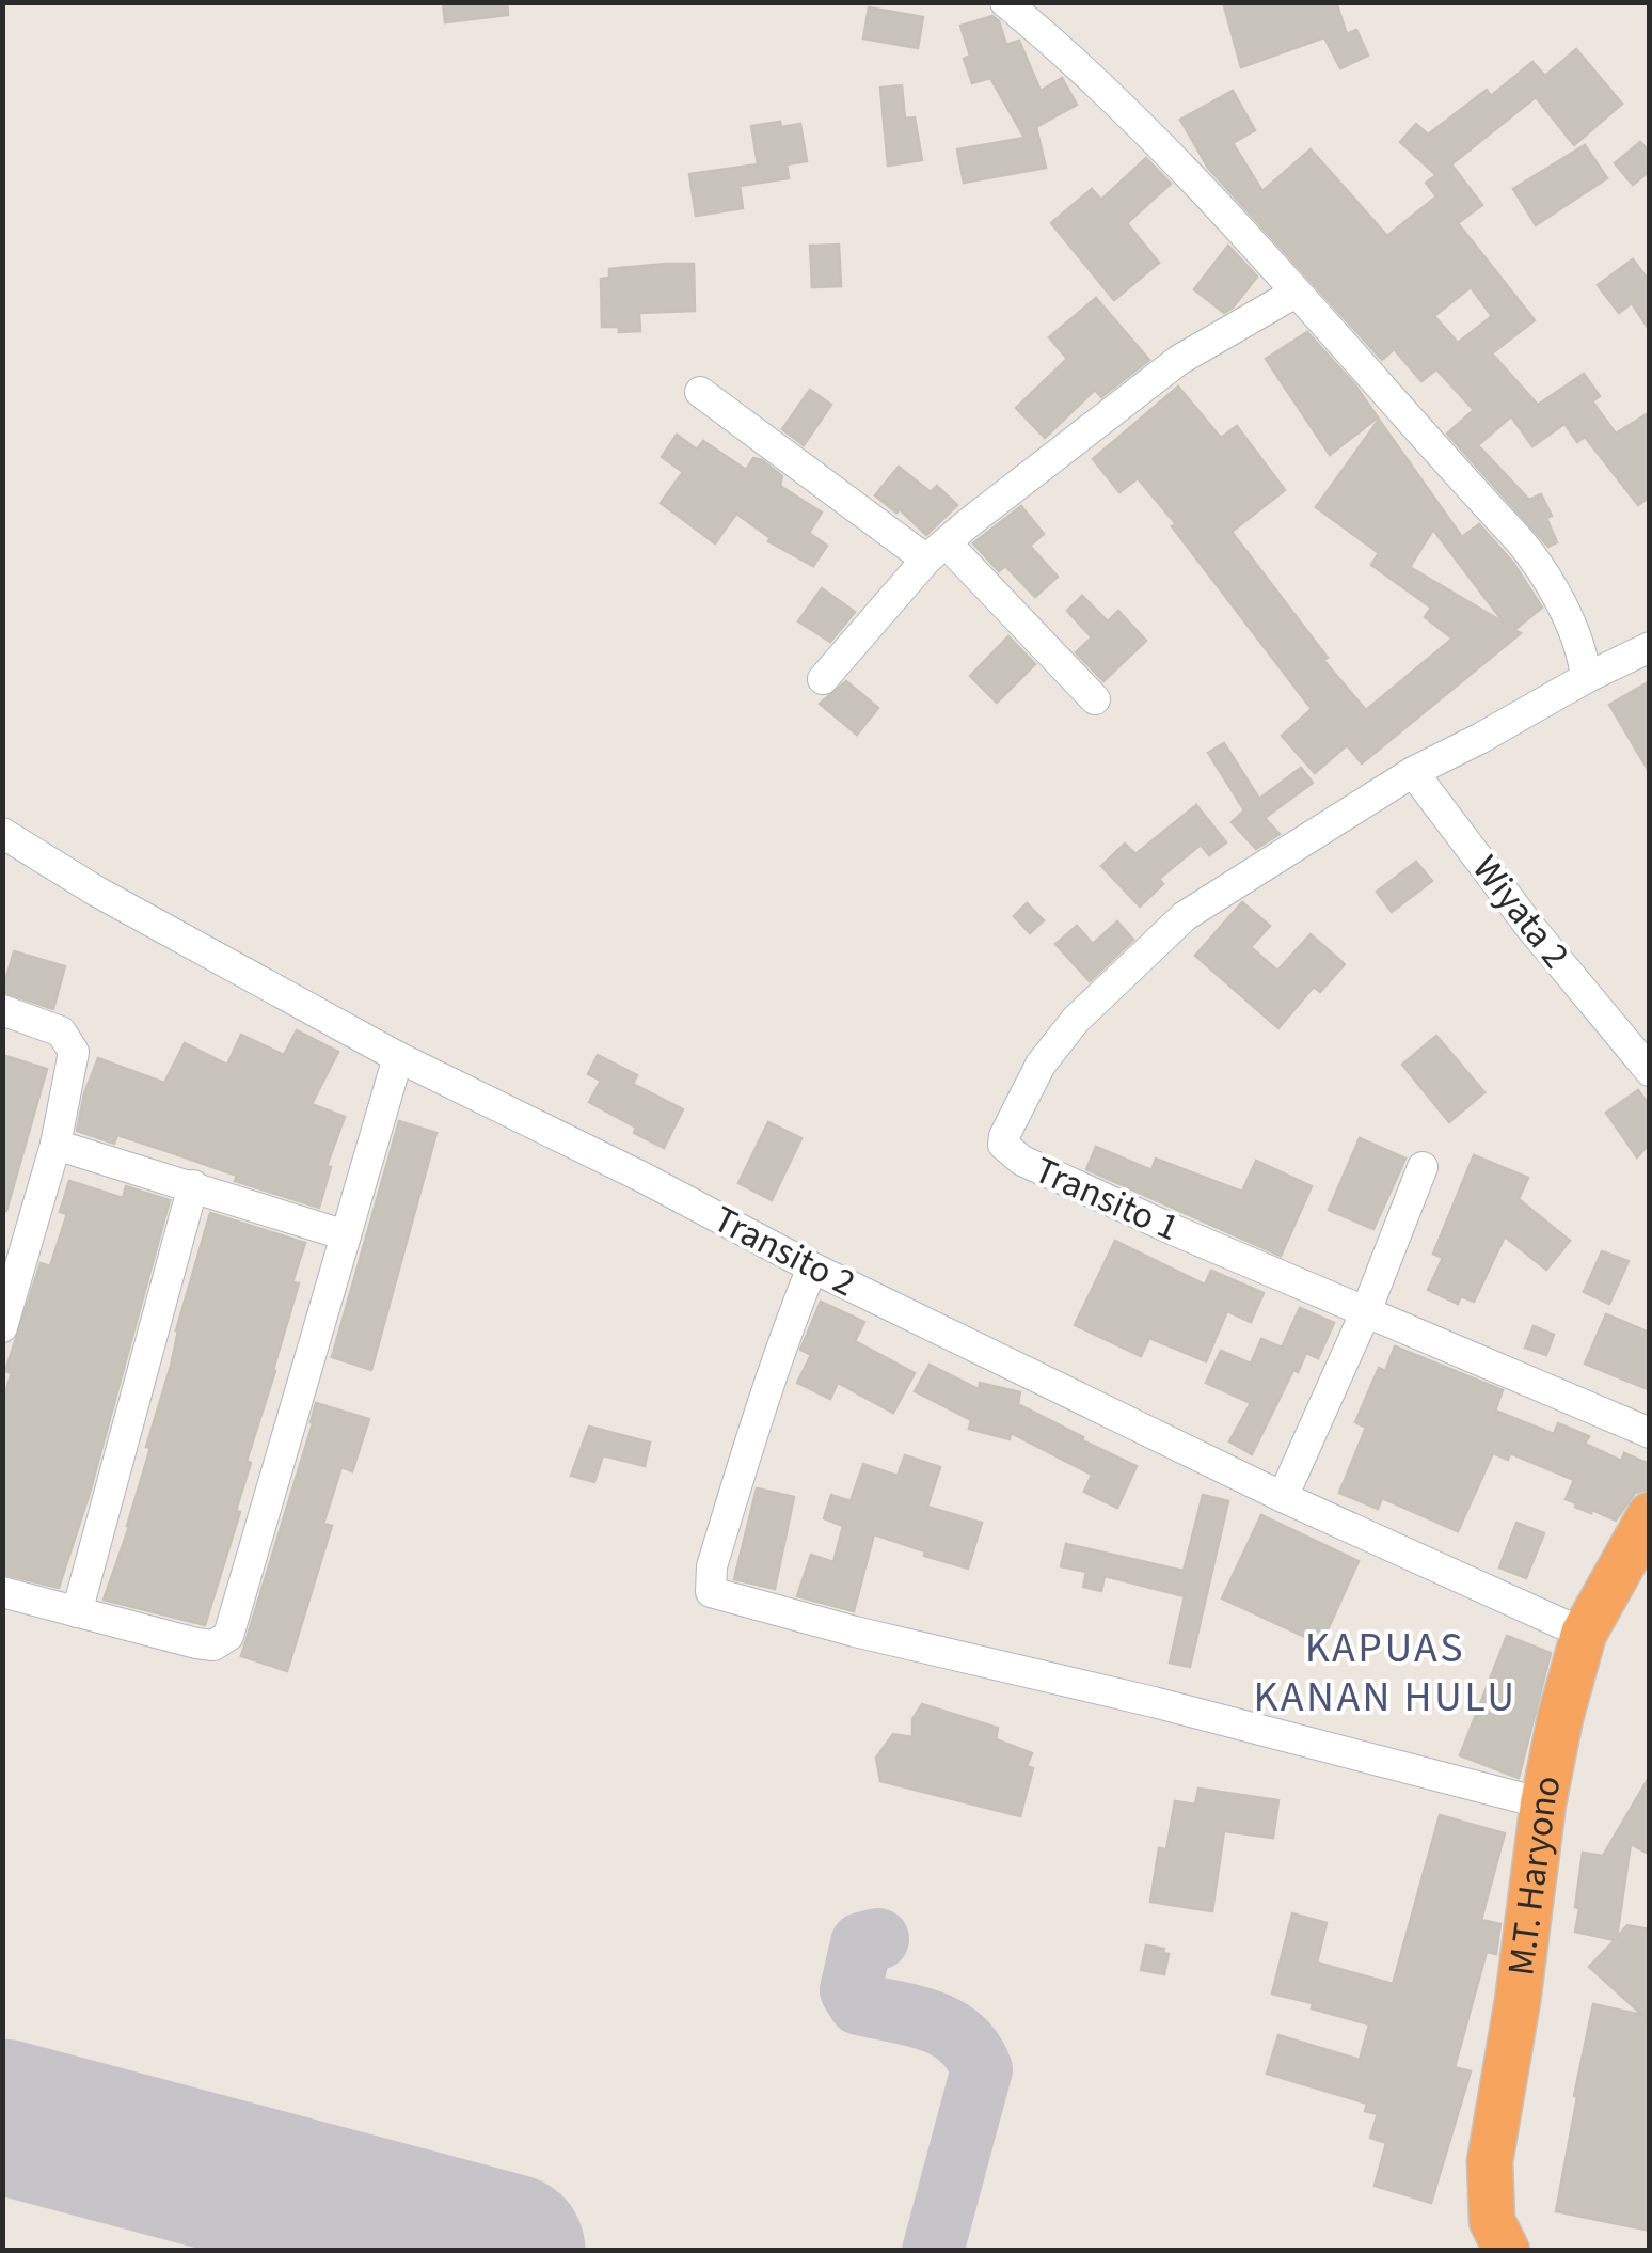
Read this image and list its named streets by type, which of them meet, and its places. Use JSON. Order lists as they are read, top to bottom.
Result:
{
  "streets": {
    "highway": ["M.T. Haryono"],
    "street": ["Wiyata 2", "Transito 1", "Transito 2"]
  },
  "crossings": [
    ["Wiyata 2", "Transito 1"],
    ["Transito 2", "M.T. Haryono"]
  ],
  "districts": ["KAPUAS KANAN HULU"]
}
